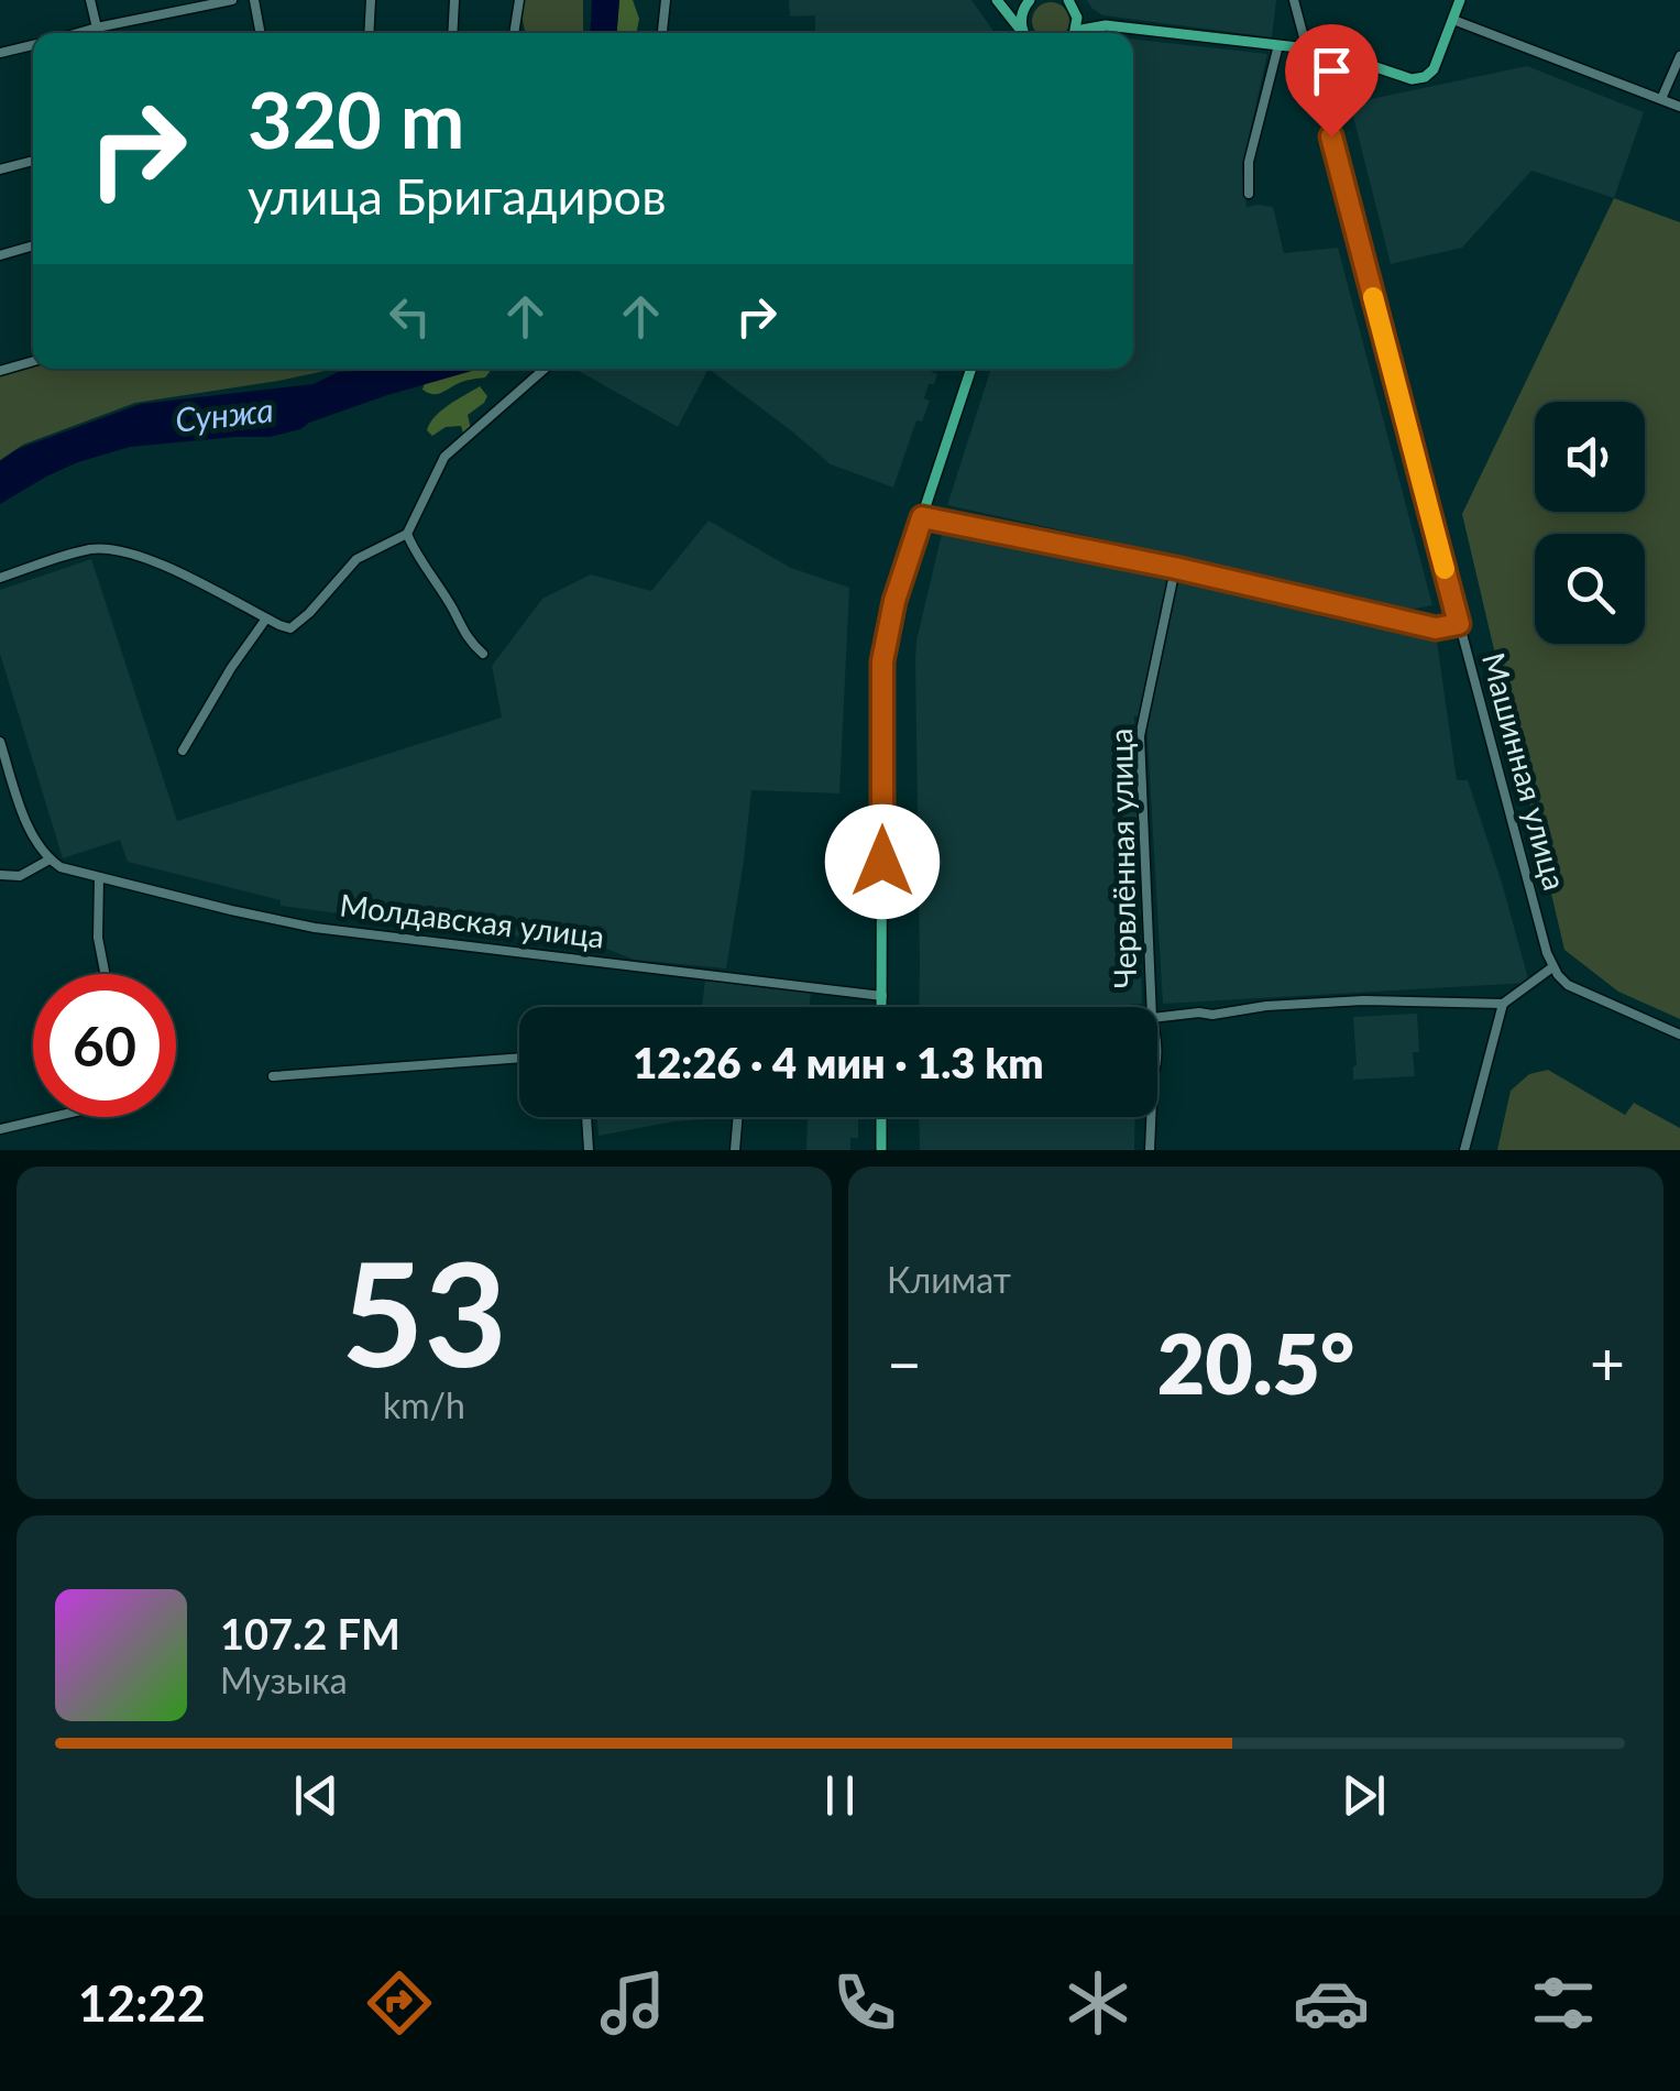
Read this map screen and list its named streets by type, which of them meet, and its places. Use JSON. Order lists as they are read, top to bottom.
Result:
{
  "streets": {
    "street": ["Машинная улица", "Червлённая улица", "Молдавская улица"]
  },
  "water": ["Сунжа"],
  "page": {
    "turn": ["320 m", "улица Бригадиров"],
    "limit": "60",
    "trip": "12:26 · 4 мин · 1.3 km",
    "tile": [
      ["53", "km/h"],
      "Климат"
    ],
    "heat": ["−", "20.5°", "+"],
    "song": ["107.2 FM", "Музыка"],
    "tabs": "12:22"
  }
}
